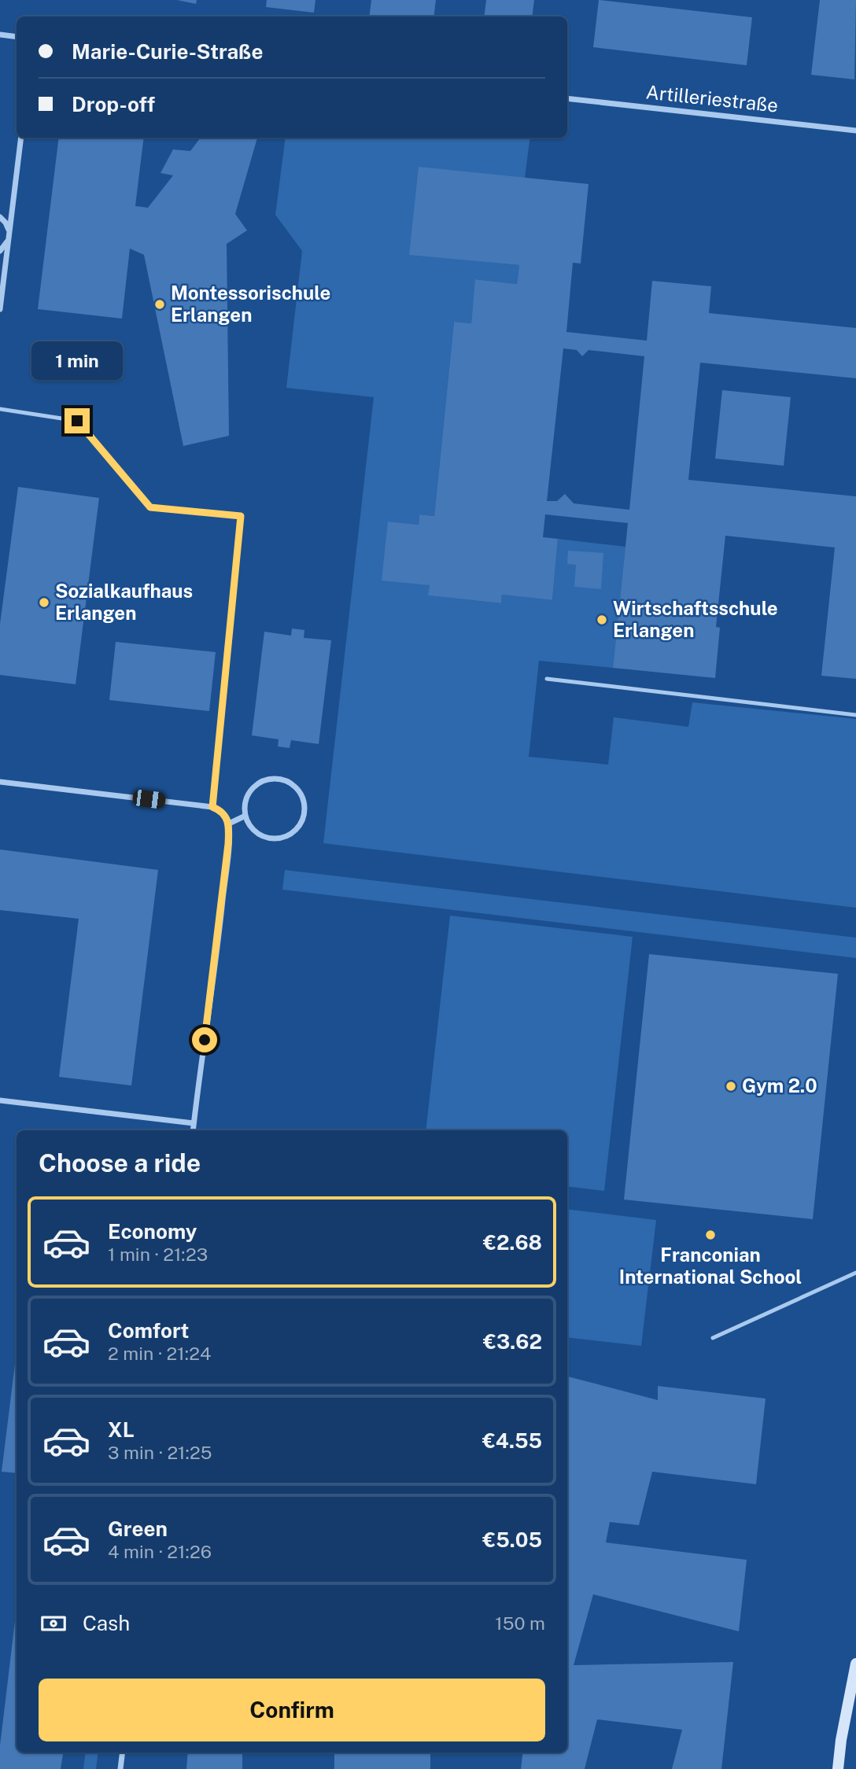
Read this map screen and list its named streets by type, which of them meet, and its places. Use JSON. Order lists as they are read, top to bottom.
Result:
{
  "streets": {
    "street": ["Artilleriestraße"]
  },
  "places": [
    "Montessorischule Erlangen",
    "Sozialkaufhaus Erlangen",
    "Wirtschaftsschule Erlangen",
    "Gym 2.0",
    "Franconian International School"
  ],
  "page": {
    "banner": ["Marie-Curie-Straße", "Drop-off"],
    "bubble": "1 min",
    "heading": "Choose a ride",
    "list": [
      {
        "name": "Economy",
        "note": "1 min · 21:23",
        "value": "€2.68"
      },
      {
        "name": "Comfort",
        "note": "2 min · 21:24",
        "value": "€3.62"
      },
      {
        "name": "XL",
        "note": "3 min · 21:25",
        "value": "€4.55"
      },
      {
        "name": "Green",
        "note": "4 min · 21:26",
        "value": "€5.05"
      }
    ],
    "pay": ["Cash", "150 m"],
    "buttons": "Confirm"
  }
}
